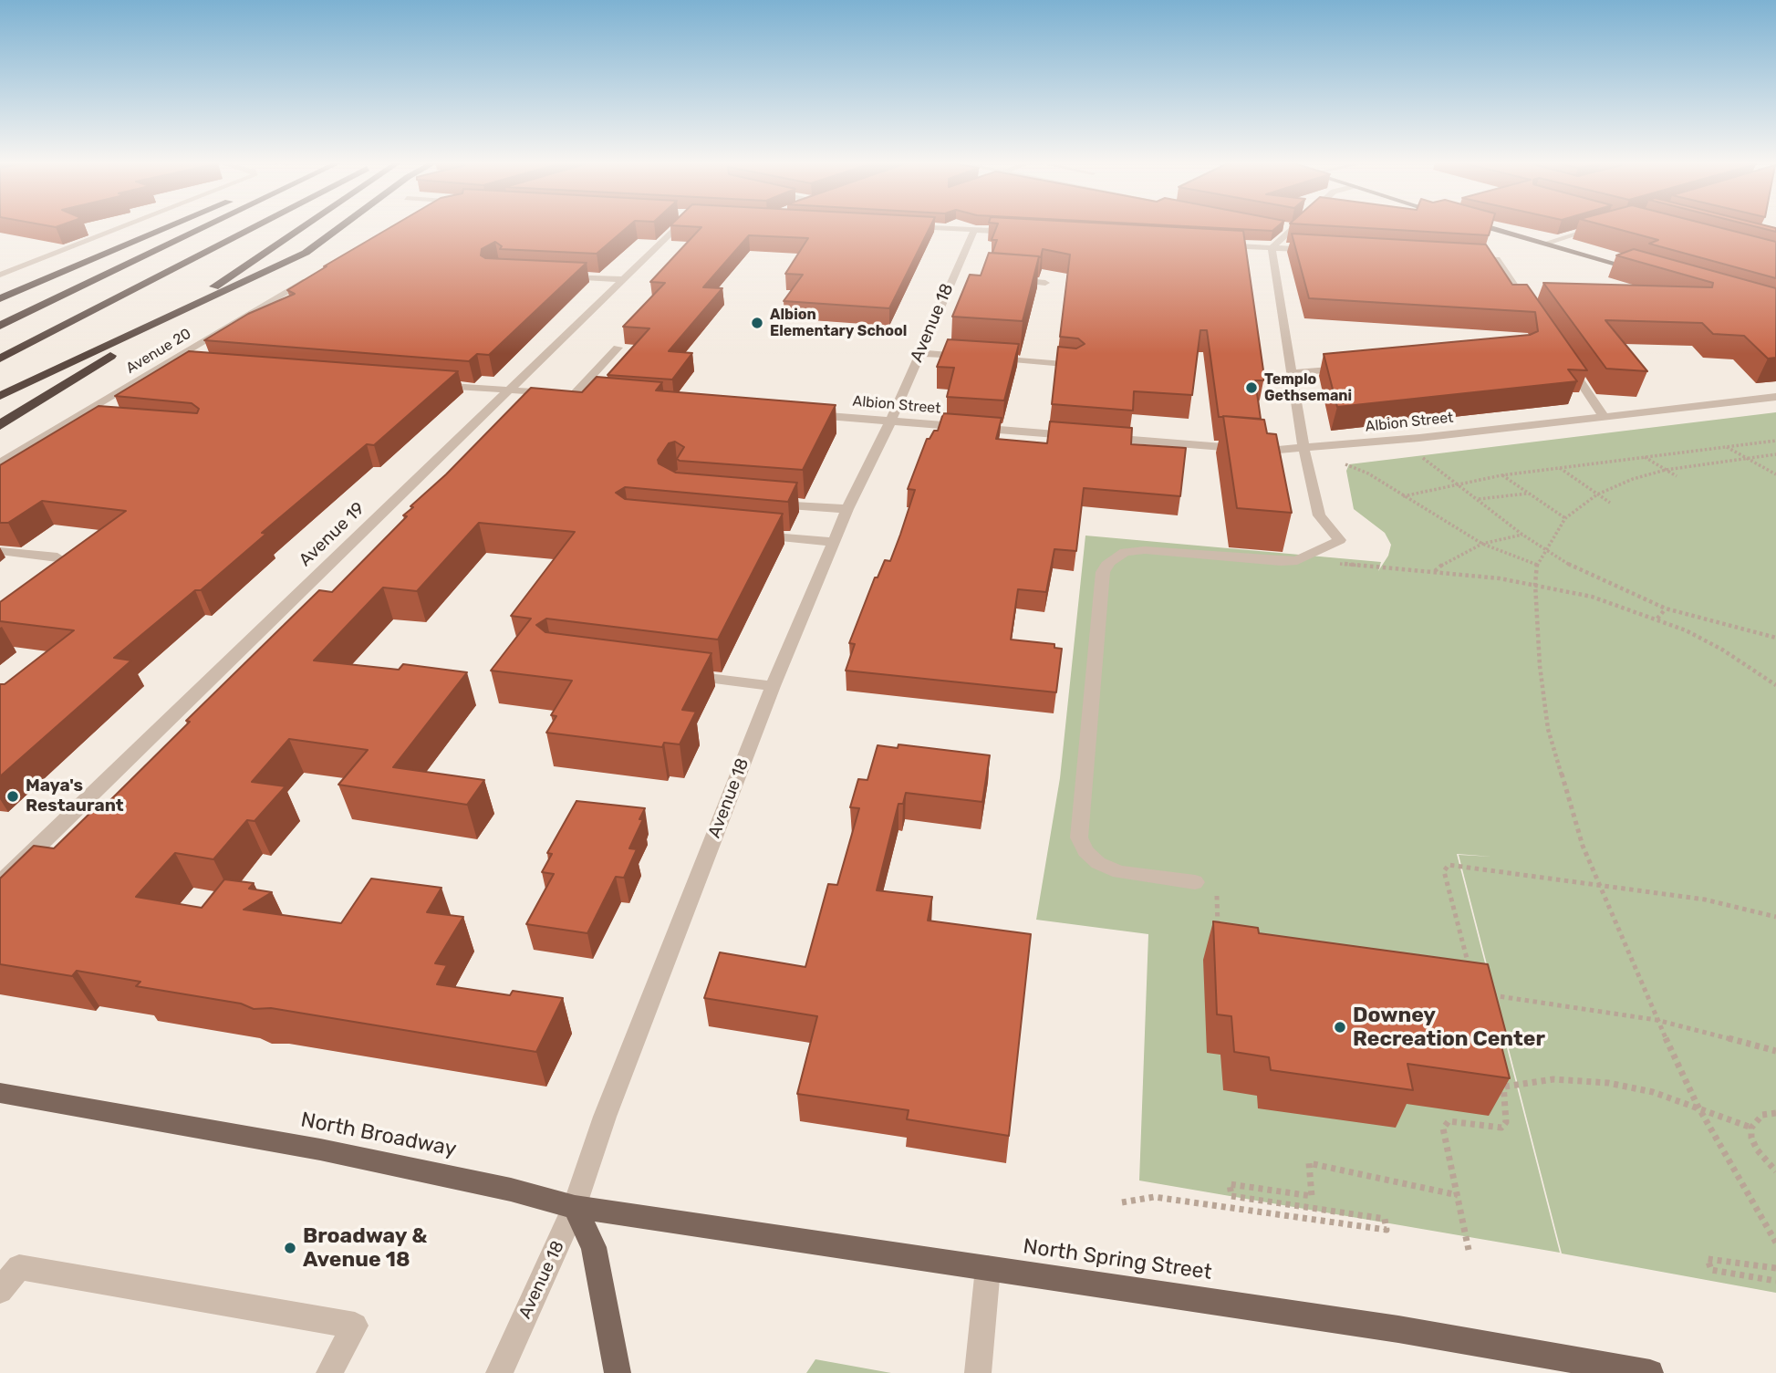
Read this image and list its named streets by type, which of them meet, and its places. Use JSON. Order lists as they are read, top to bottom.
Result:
{
  "streets": {
    "main road": ["North Broadway", "North Spring Street"],
    "street": [
      "Avenue 18",
      "Avenue 20",
      "Albion Street",
      "Avenue 19"
    ]
  },
  "crossings": [
    ["Avenue 18", "Albion Street"],
    ["Avenue 18", "North Broadway"],
    ["Avenue 18", "North Spring Street"],
    ["North Broadway", "North Spring Street"]
  ],
  "places": [
    "Albion Elementary School",
    "Templo Gethsemani",
    "Maya's Restaurant",
    "Downey Recreation Center",
    "Broadway & Avenue 18"
  ]
}
